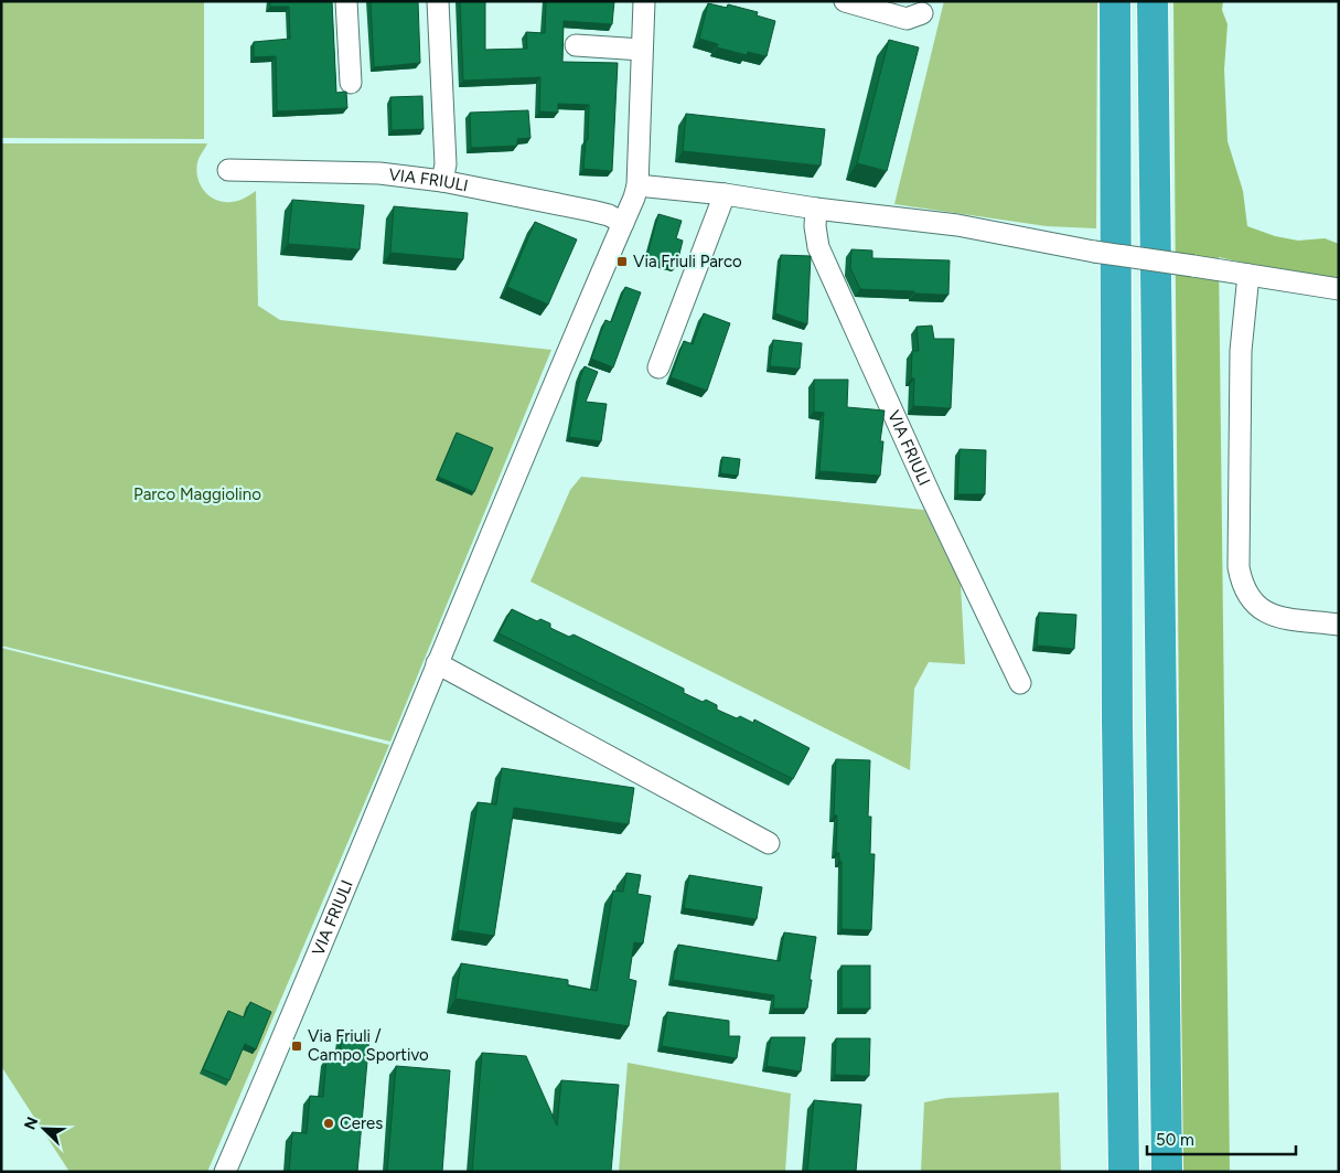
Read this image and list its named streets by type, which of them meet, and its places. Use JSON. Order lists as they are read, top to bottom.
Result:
{
  "streets": {
    "street": ["VIA FRIULI"]
  },
  "parks": ["Parco Maggiolino"],
  "places": {
    "transit": ["Via Friuli Parco", "Via Friuli / Campo Sportivo"],
    "other": ["Ceres"]
  },
  "scale_bar": "50 m",
  "north": "top left"
}
